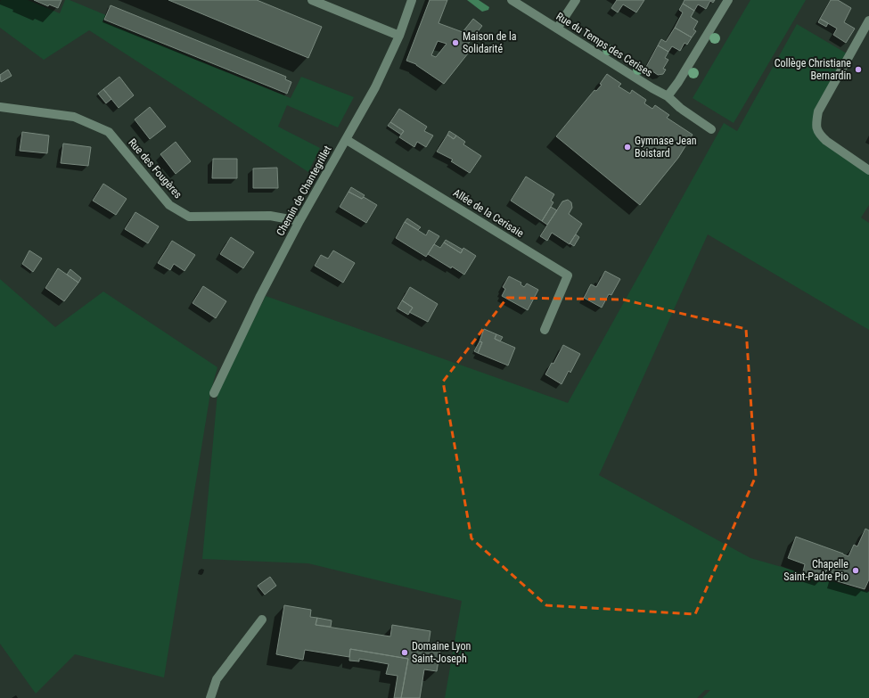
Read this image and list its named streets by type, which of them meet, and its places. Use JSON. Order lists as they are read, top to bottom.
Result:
{
  "streets": {
    "street": [
      "Rue du Temps des Cerises",
      "Rue des Fougères",
      "Chemin de Chantegrillet",
      "Allée de la Cerisaie"
    ]
  },
  "crossings": [
    ["Rue des Fougères", "Chemin de Chantegrillet"],
    ["Chemin de Chantegrillet", "Allée de la Cerisaie"]
  ],
  "places": [
    "Maison de la Solidarité",
    "Collège Christiane Bernardin",
    "Gymnase Jean Boistard",
    "Chapelle Saint-Padre Pio",
    "Domaine Lyon Saint-Joseph"
  ]
}
